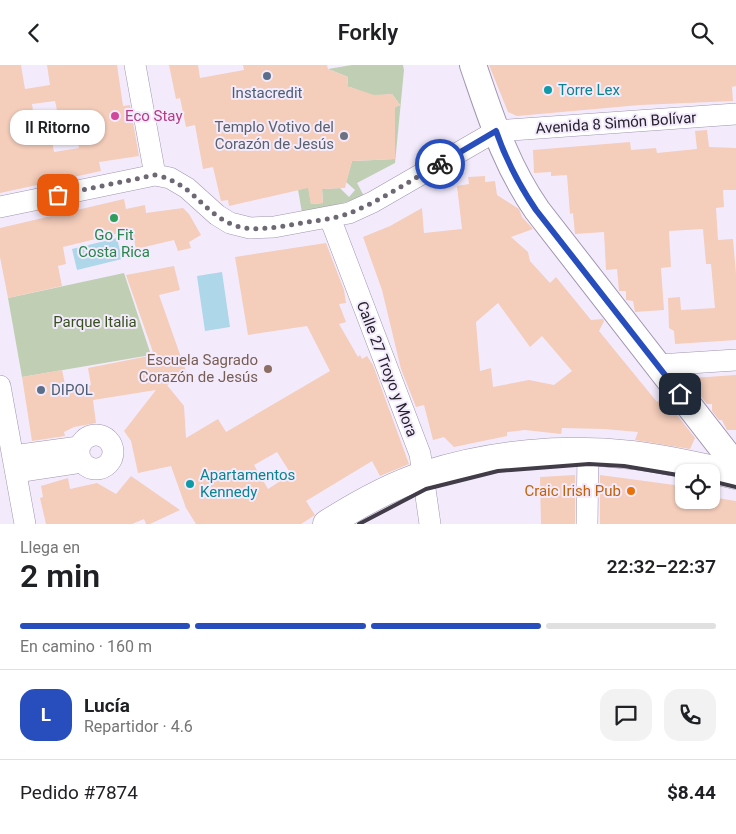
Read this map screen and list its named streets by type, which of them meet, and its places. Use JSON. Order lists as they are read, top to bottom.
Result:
{
  "streets": {
    "street": ["Avenida 8 Simón Bolívar", "Calle 27 Troyo y Mora"]
  },
  "parks": ["Parque Italia"],
  "places": [
    "Instacredit",
    "Torre Lex",
    "Eco Stay",
    "Templo Votivo del Corazón de Jesús",
    "Il Ritorno",
    "Go Fit Costa Rica",
    "Escuela Sagrado Corazón de Jesús",
    "DIPOL",
    "Apartamentos Kennedy",
    "Craic Irish Pub"
  ],
  "page": {
    "header": "Forkly",
    "bubble": "Il Ritorno",
    "heading": ["2 min", "Llega en", "22:32–22:37"],
    "panel": [
      "Lucía",
      "Repartidor · 4.6",
      "Pedido #7874",
      "$8.44"
    ],
    "bar": "En camino · 160 m",
    "round": "L"
  }
}
